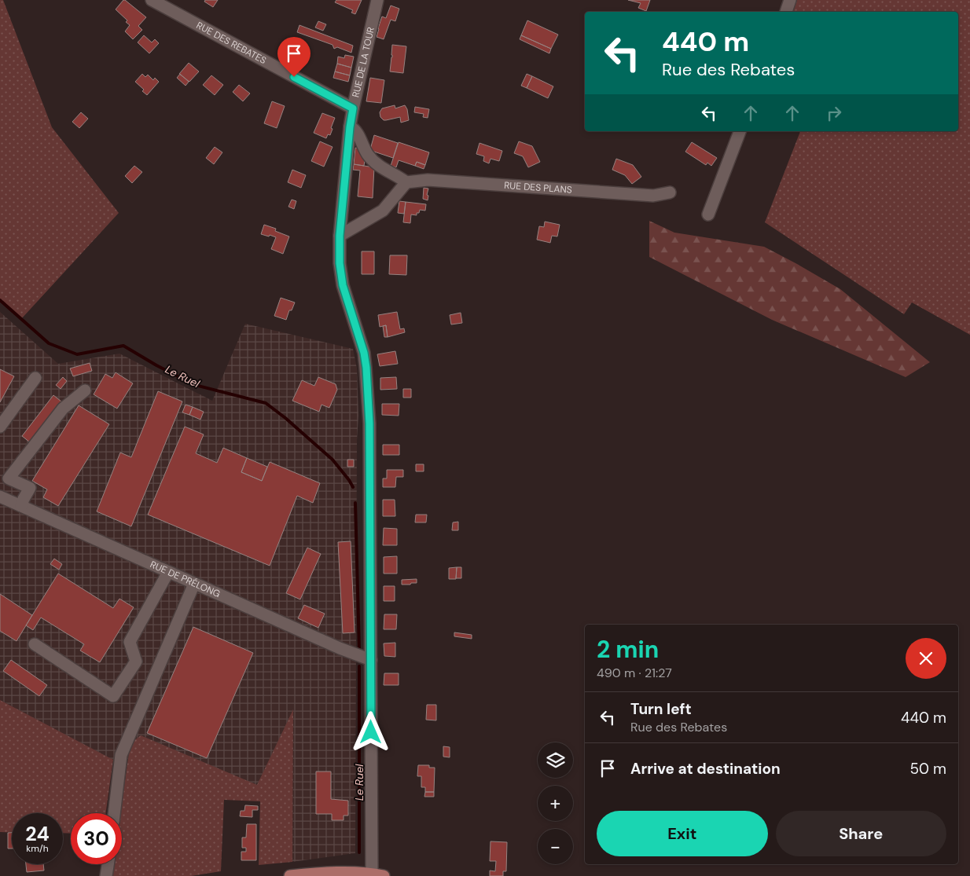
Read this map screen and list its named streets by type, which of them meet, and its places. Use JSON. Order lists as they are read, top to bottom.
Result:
{
  "streets": {
    "street": [
      "RUE DES REBATES",
      "RUE DE LA TOUR",
      "RUE DES PLANS",
      "RUE DE PRÉLONG"
    ]
  },
  "crossings": [
    ["RUE DES REBATES", "RUE DE LA TOUR"],
    ["RUE DE LA TOUR", "RUE DE PRÉLONG"]
  ],
  "water": ["Le Ruel"],
  "page": {
    "turn": ["440 m", "Rue des Rebates"],
    "heading": ["2 min", "490 m · 21:27"],
    "list": [
      {
        "name": "Turn left",
        "note": "Rue des Rebates",
        "value": "440 m"
      },
      {
        "name": "Arrive at destination",
        "value": "50 m"
      }
    ],
    "map_buttons": ["+", "−"],
    "buttons": ["Exit", "Share"],
    "speed": "24 km/h",
    "limit": "30"
  }
}
